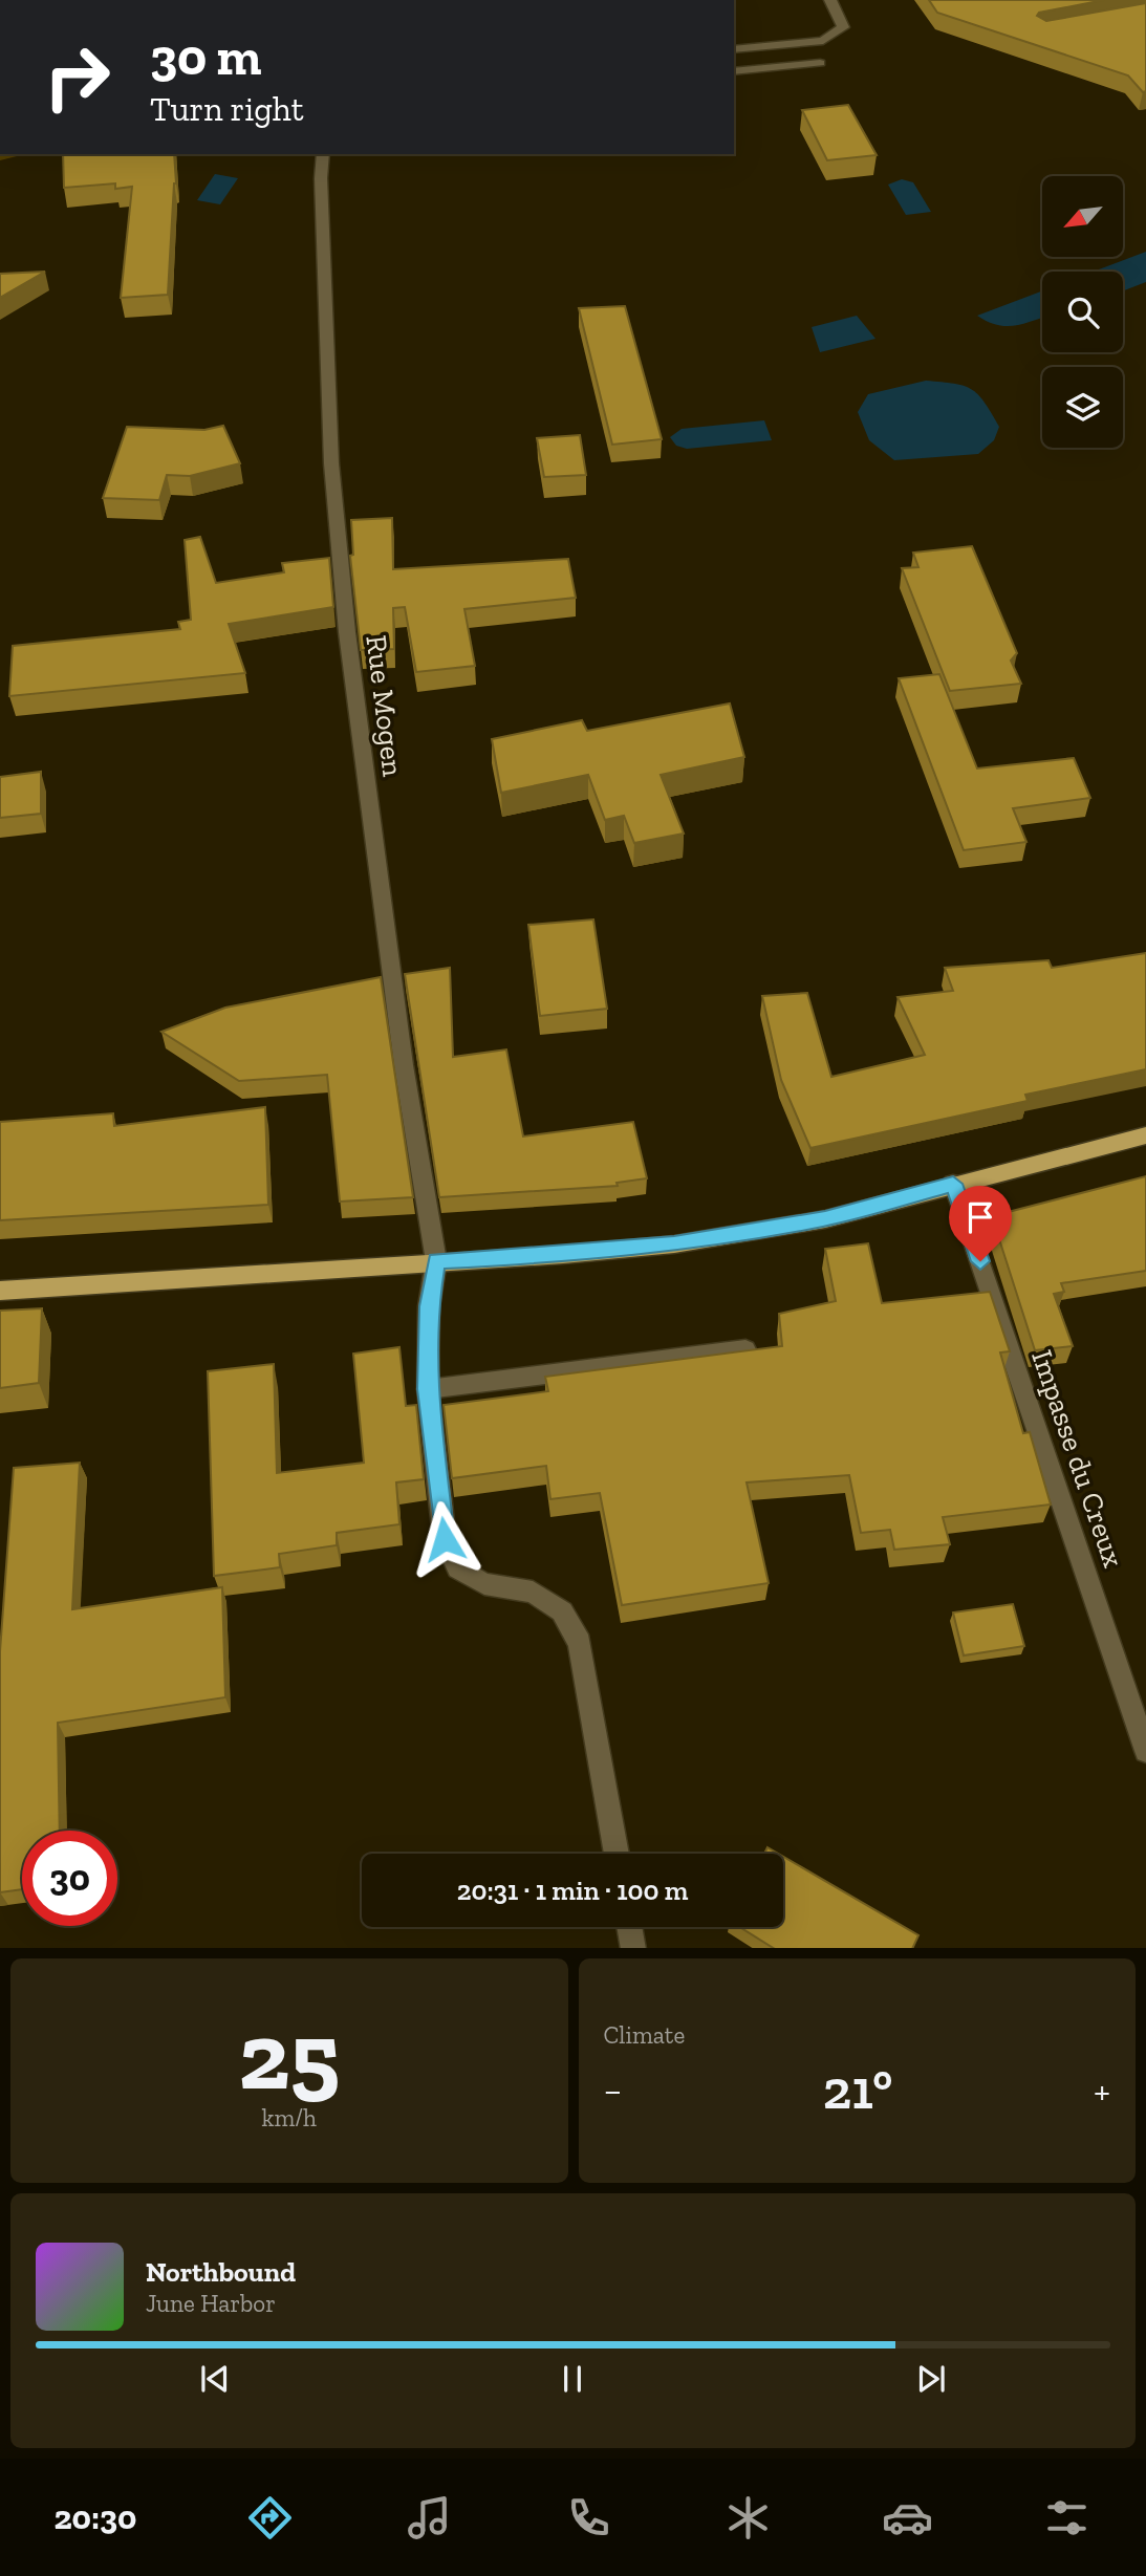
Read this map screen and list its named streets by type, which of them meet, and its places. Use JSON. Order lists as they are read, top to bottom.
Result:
{
  "streets": {
    "street": ["Rue Mogen", "Impasse du Creux"]
  },
  "north": "bottom left",
  "page": {
    "turn": ["30 m", "Turn right"],
    "limit": "30",
    "trip": "20:31 · 1 min · 100 m",
    "tile": [
      ["25", "km/h"],
      "Climate"
    ],
    "heat": ["−", "21°", "+"],
    "song": ["Northbound", "June Harbor"],
    "tabs": "20:30"
  }
}
